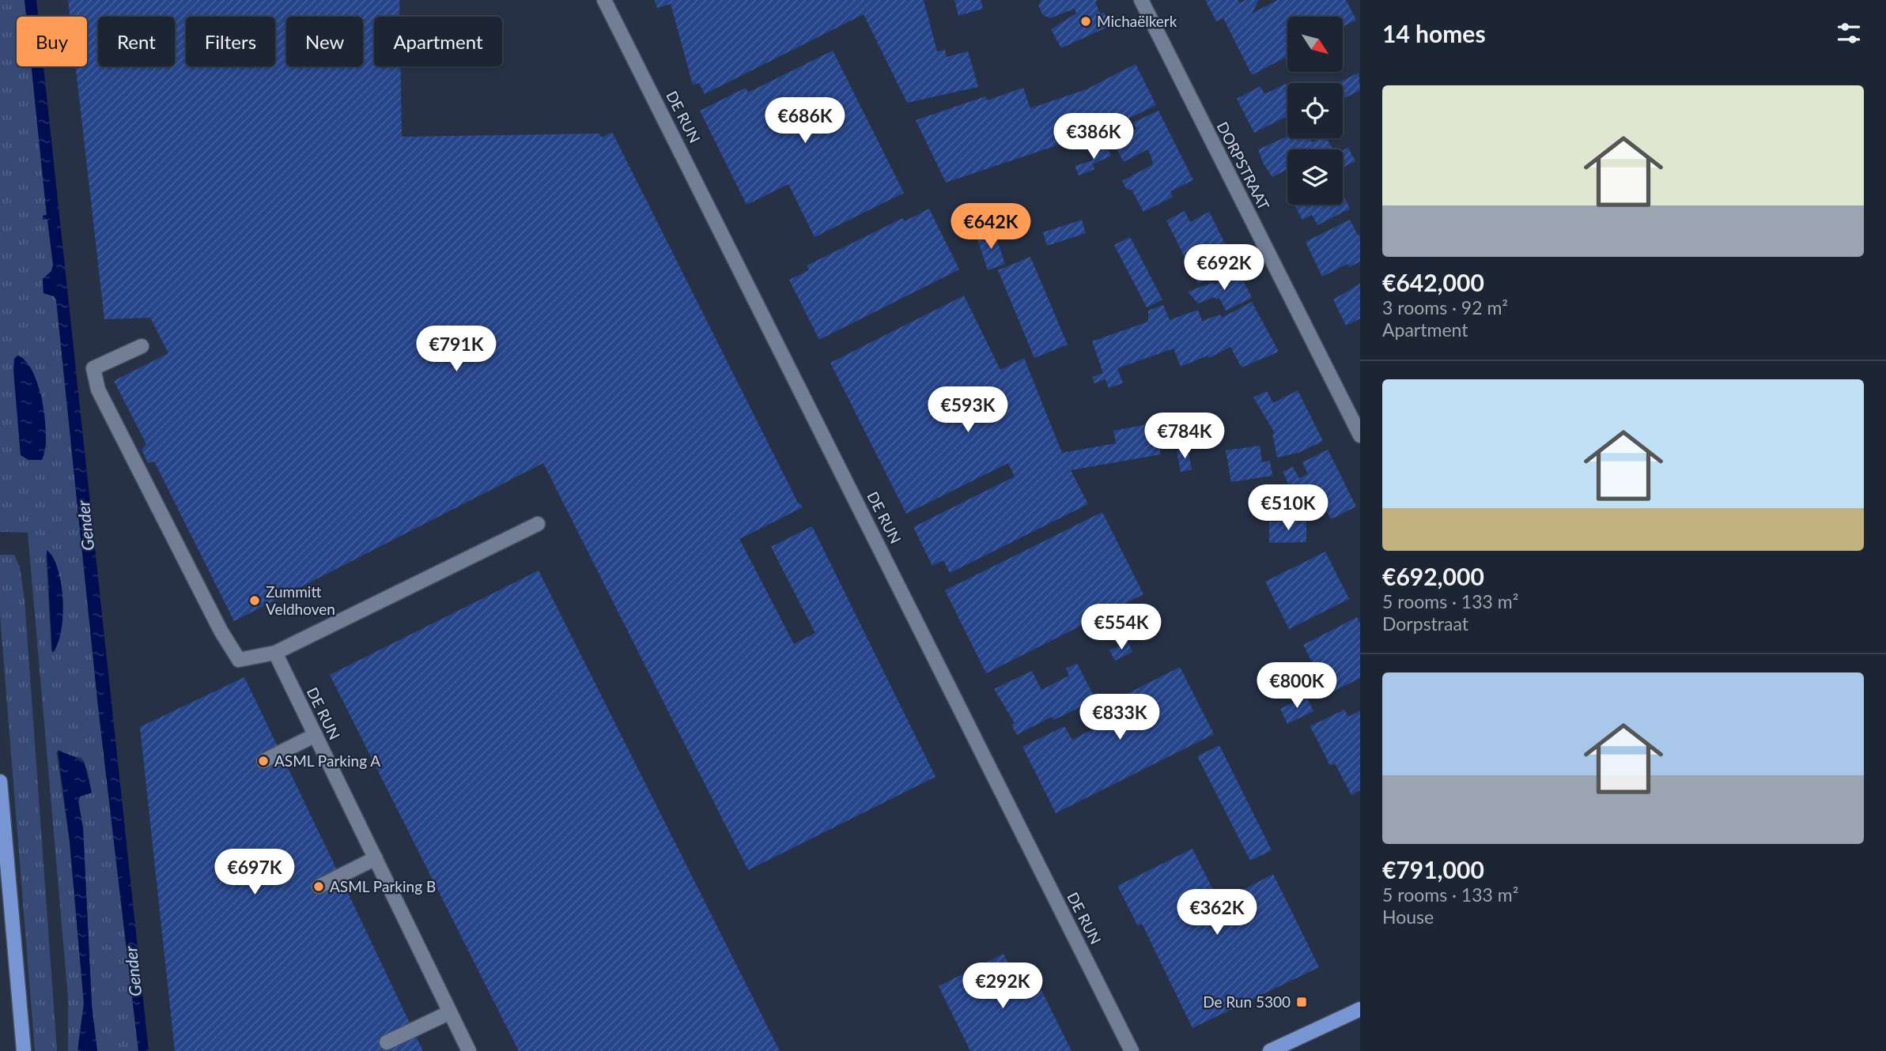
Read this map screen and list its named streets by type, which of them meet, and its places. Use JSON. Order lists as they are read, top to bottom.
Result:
{
  "streets": {
    "street": ["DE RUN", "DORPSTRAAT"]
  },
  "water": ["Gender"],
  "places": {
    "other": [
      "Michaëlkerk",
      "Zummitt Veldhoven",
      "ASML Parking A",
      "ASML Parking B"
    ],
    "transit": ["De Run 5300"]
  },
  "north": "bottom right",
  "page": {
    "heading": "14 homes",
    "chip": [
      "Buy",
      "Rent",
      "Filters",
      "New",
      "Apartment"
    ],
    "list": [
      {
        "name": "€642,000",
        "note": "3 rooms · 92 m² · Apartment"
      },
      {
        "name": "€692,000",
        "note": "5 rooms · 133 m² · Dorpstraat"
      },
      {
        "name": "€791,000",
        "note": "5 rooms · 133 m² · House"
      }
    ],
    "price": [
      "€686K",
      "€386K",
      "€642K",
      "€692K",
      "€791K",
      "€593K",
      "€784K",
      "€510K",
      "€554K",
      "€800K",
      "€833K",
      "€697K",
      "€362K",
      "€292K"
    ]
  }
}
